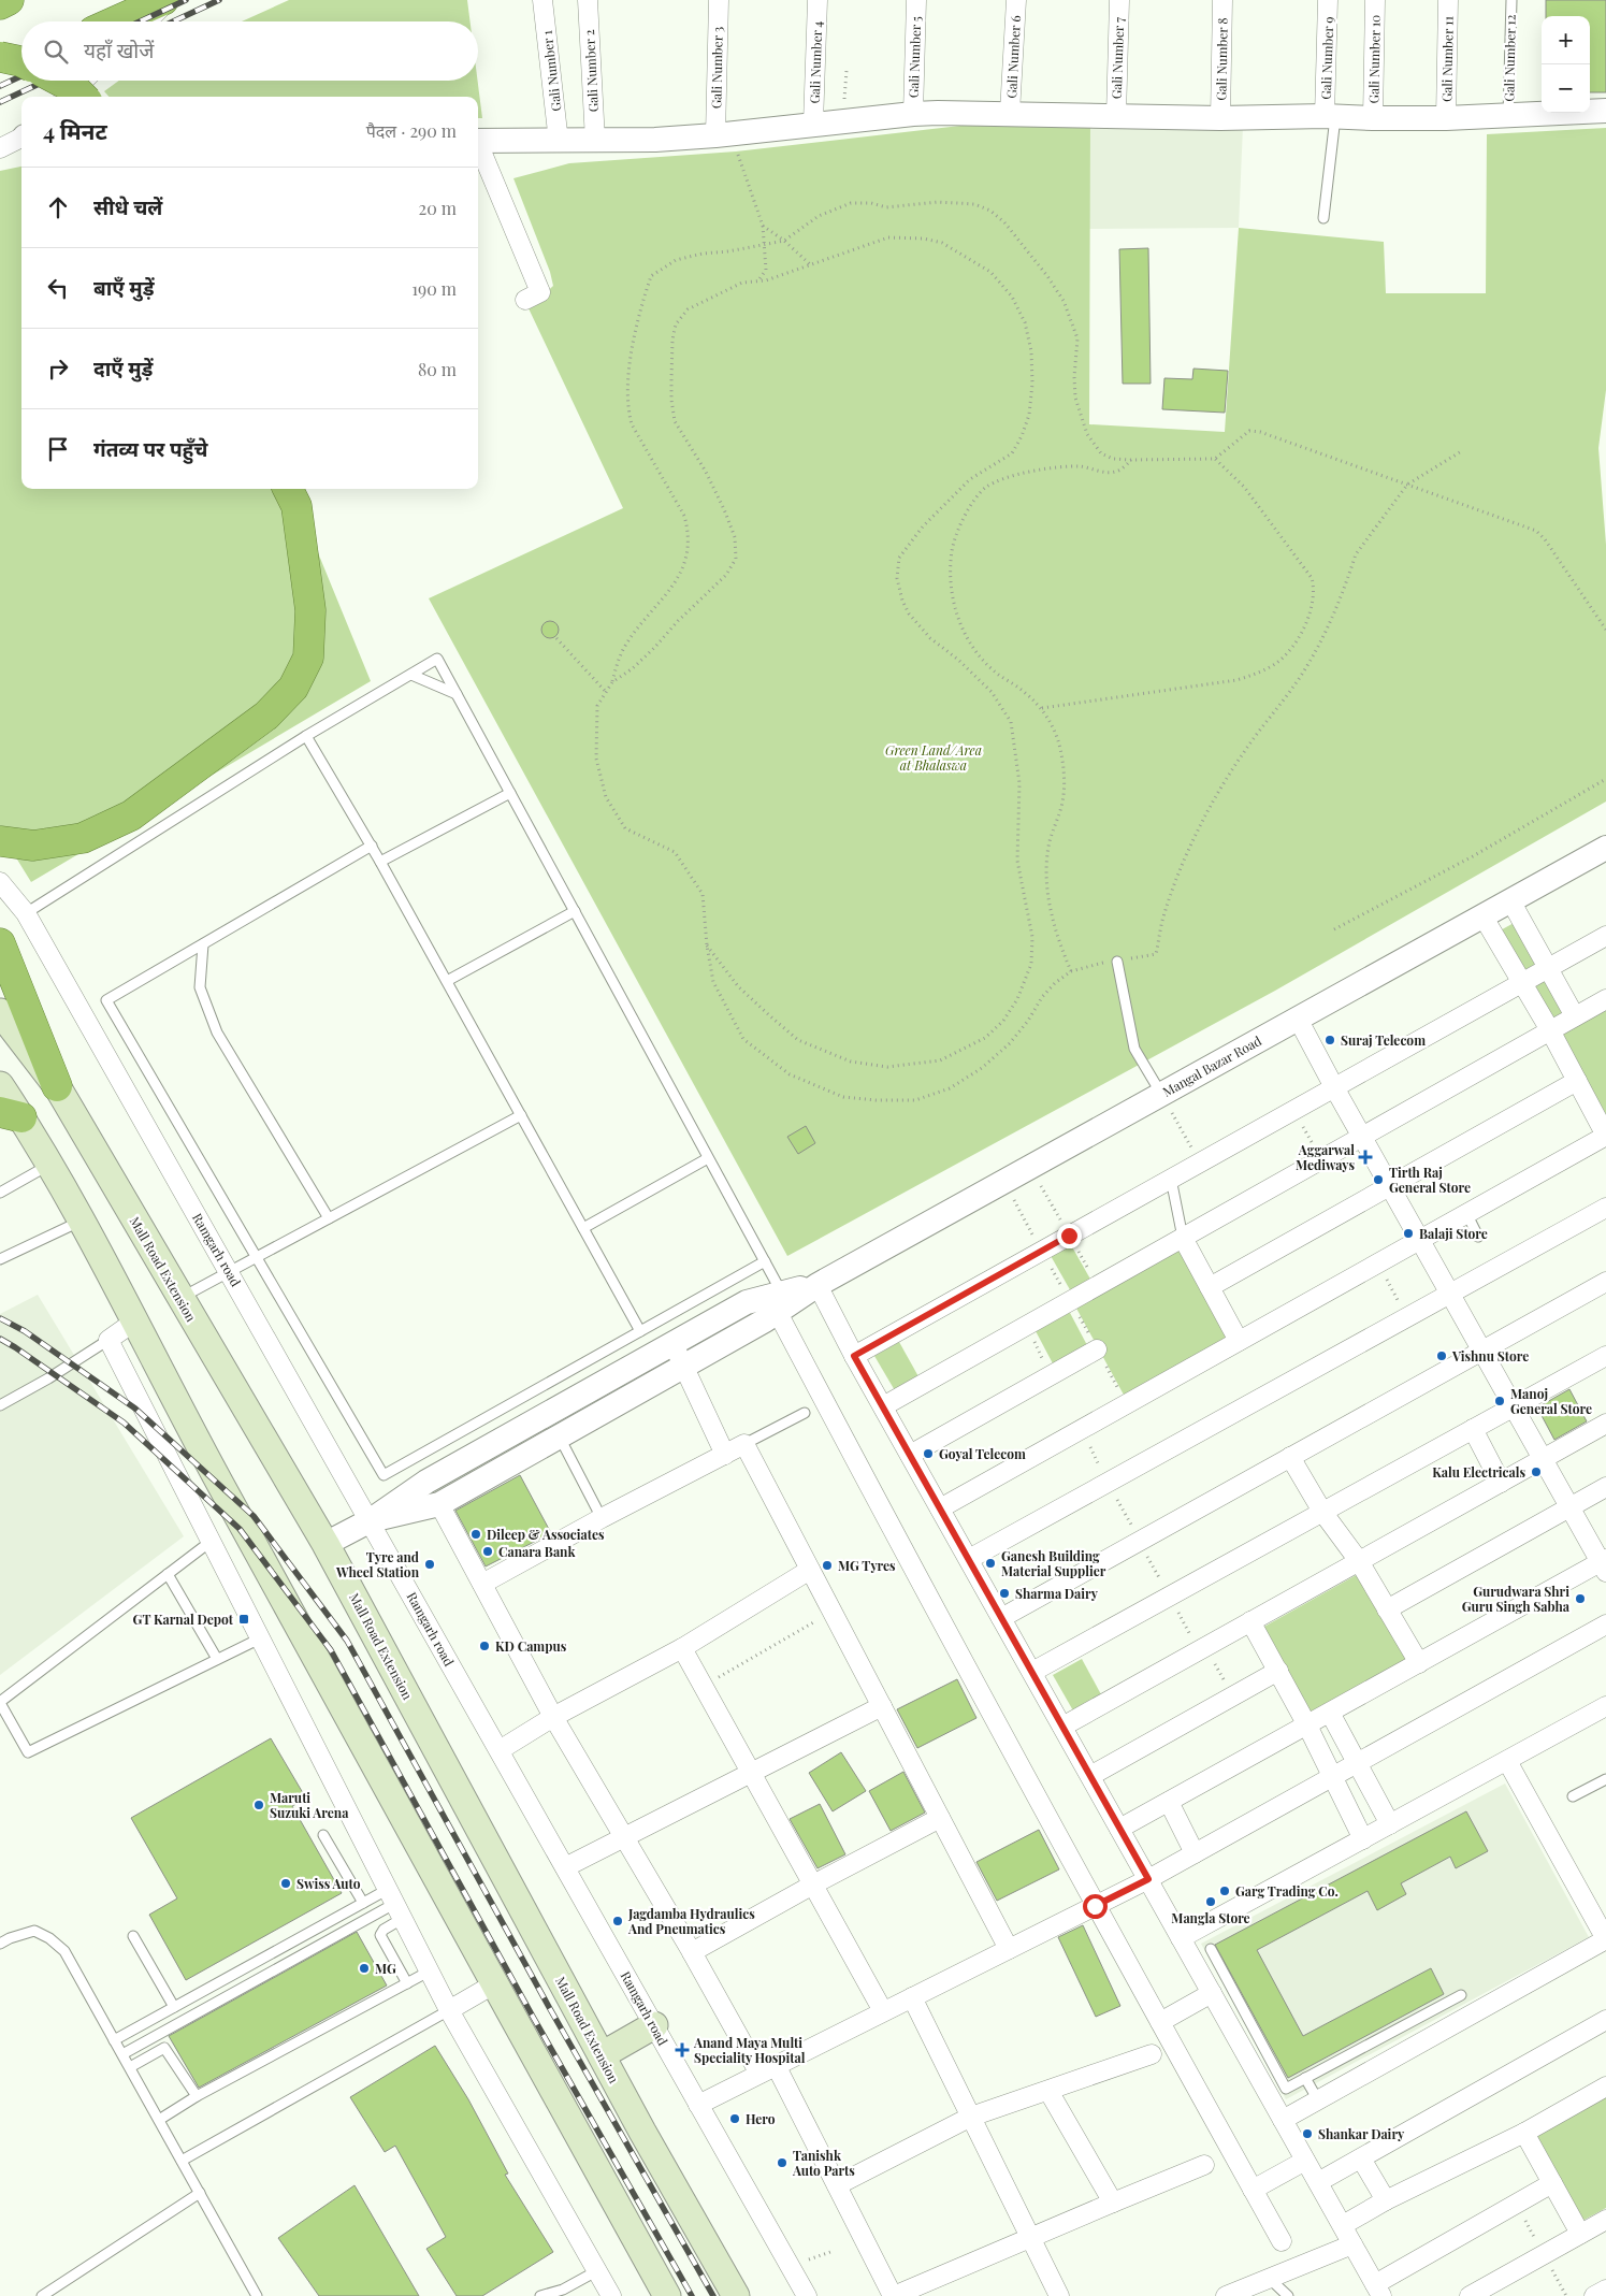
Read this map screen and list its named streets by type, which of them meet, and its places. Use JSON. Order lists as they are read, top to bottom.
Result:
{
  "streets": {
    "main road": ["Mall Road Extension"],
    "street": [
      "Gali Number 5",
      "Gali Number 6",
      "Gali Number 7",
      "Gali Number 9",
      "Gali Number 8",
      "Gali Number 10",
      "Gali Number 11",
      "Gali Number 4",
      "Gali Number 3",
      "Gali Number 1",
      "Gali Number 2",
      "Mangal Bazar Road",
      "Ramgarh road"
    ],
    "lane": ["Gali Number 12"]
  },
  "parks": ["Green Land/Area at Bhalaswa"],
  "places": {
    "other": [
      "Suraj Telecom",
      "Tirth Raj General Store",
      "Balaji Store",
      "Vishnu Store",
      "Manoj General Store",
      "Goyal Telecom",
      "Kalu Electricals",
      "Dileep & Associates",
      "Canara Bank",
      "Ganesh Building Material Supplier",
      "Tyre and Wheel Station",
      "MG Tyres",
      "Sharma Dairy",
      "Gurudwara Shri Guru Singh Sabha",
      "KD Campus",
      "Maruti Suzuki Arena",
      "Swiss Auto",
      "Garg Trading Co.",
      "Mangla Store",
      "Jagdamba Hydraulics And Pneumatics",
      "MG",
      "Hero",
      "Shankar Dairy",
      "Tanishk Auto Parts"
    ],
    "health": ["Aggarwal Mediways", "Anand Maya Multi Speciality Hospital"],
    "transit": ["GT Karnal Depot"]
  },
  "page": {
    "map_buttons": ["+", "−"],
    "search": "यहाँ खोजें",
    "heading": ["4 मिनट", "पैदल · 290 m"],
    "list": [
      ["सीधे चलें", "20 m"],
      ["बाएँ मुड़ें", "190 m"],
      ["दाएँ मुड़ें", "80 m"],
      "गंतव्य पर पहुँचे"
    ]
  }
}
